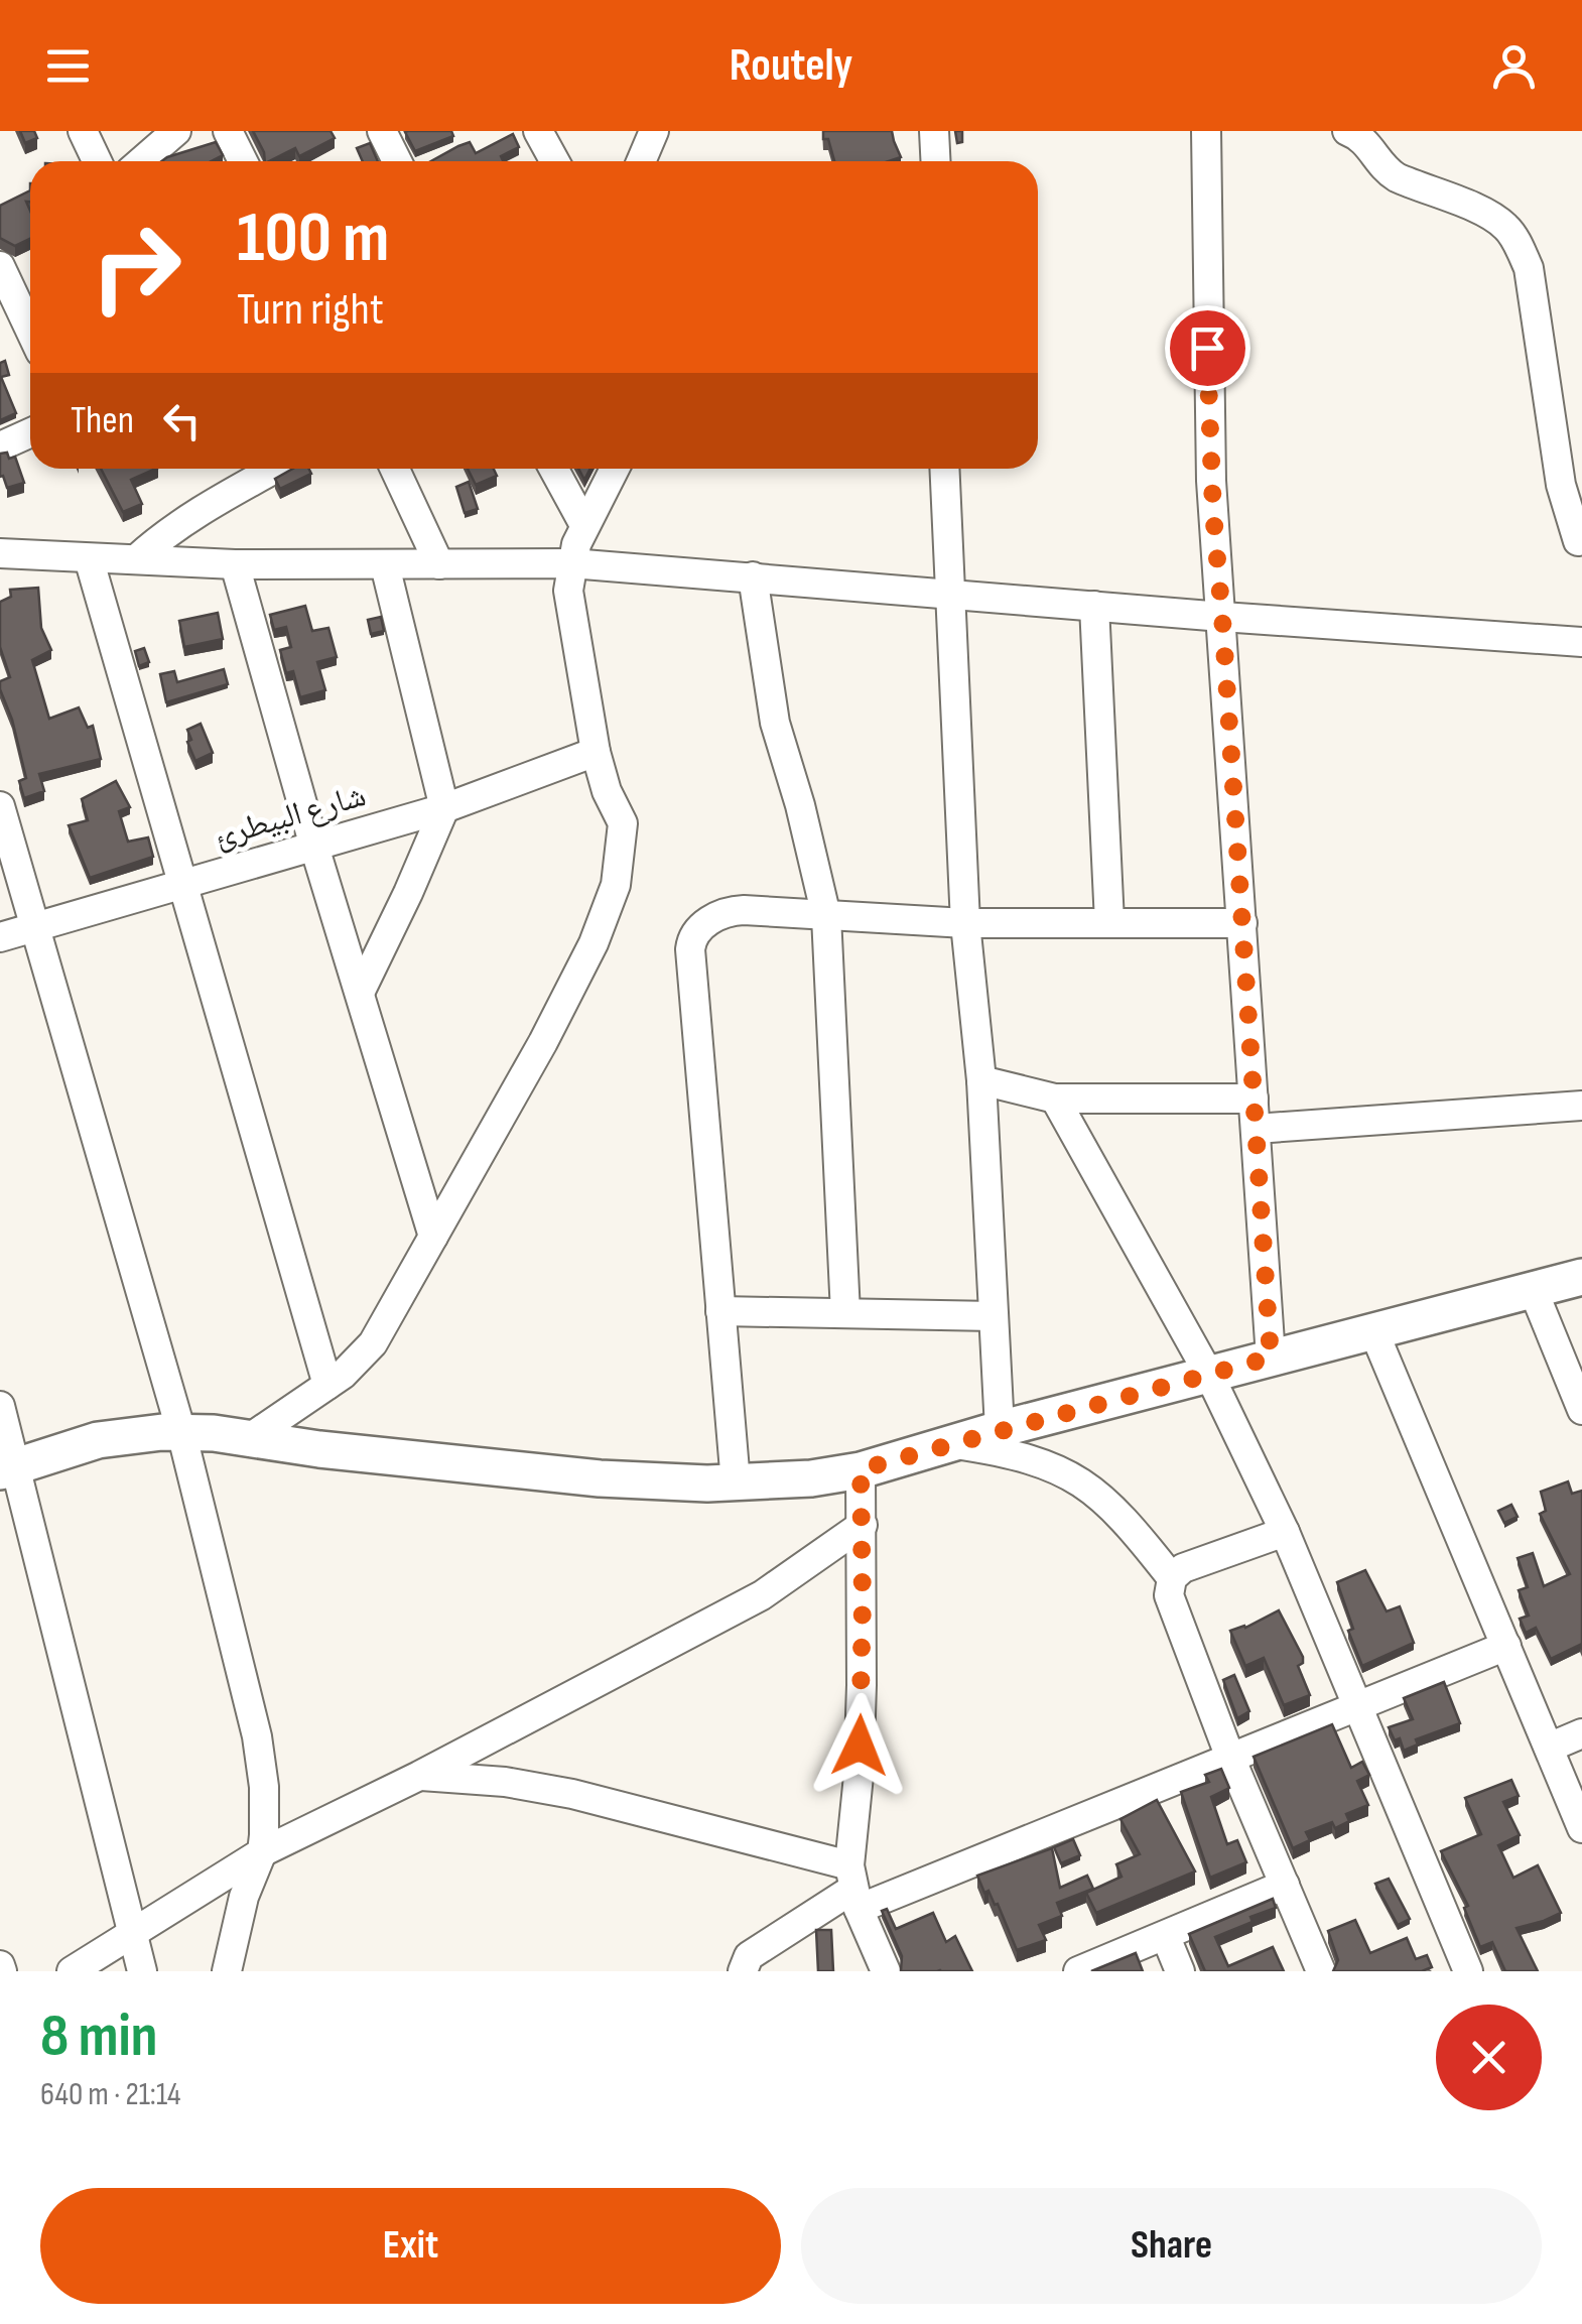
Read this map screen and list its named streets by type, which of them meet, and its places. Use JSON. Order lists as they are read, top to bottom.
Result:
{
  "streets": {
    "street": ["شارع البيطرئ"]
  },
  "page": {
    "header": "Routely",
    "turn": ["100 m", "Turn right"],
    "then": "Then",
    "heading": ["8 min", "640 m · 21:14"],
    "buttons": ["Exit", "Share"]
  }
}
